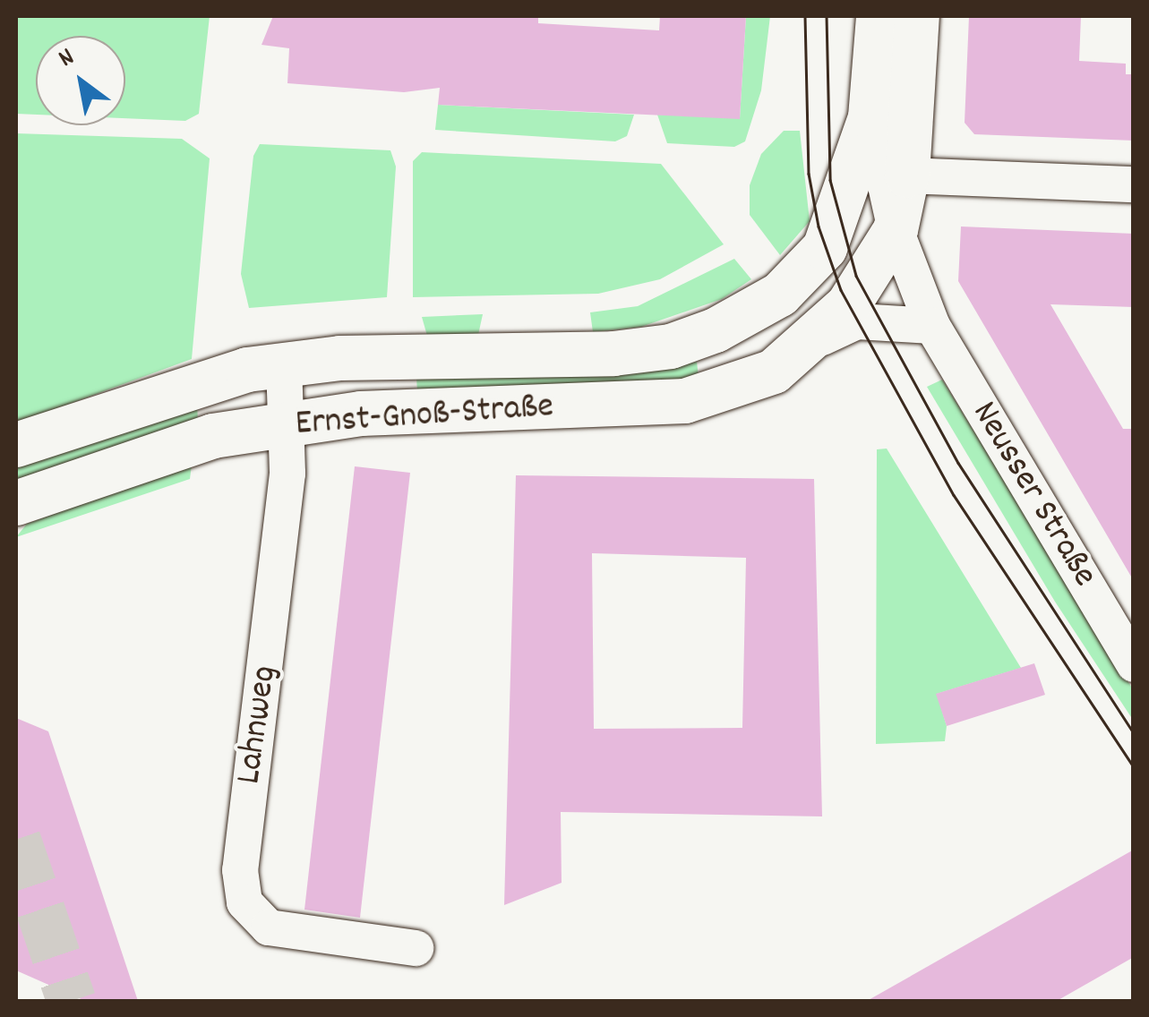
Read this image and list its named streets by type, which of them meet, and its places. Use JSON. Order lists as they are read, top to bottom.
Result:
{
  "streets": {
    "street": ["Ernst-Gnoß-Straße", "Neusser Straße", "Lahnweg"]
  },
  "crossings": [
    ["Ernst-Gnoß-Straße", "Neusser Straße"],
    ["Ernst-Gnoß-Straße", "Lahnweg"]
  ],
  "north": "top left"
}
